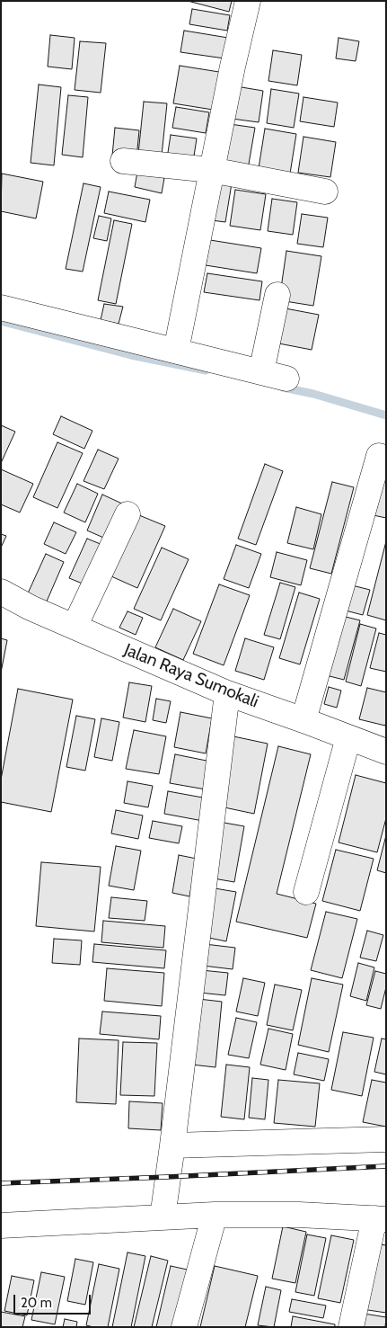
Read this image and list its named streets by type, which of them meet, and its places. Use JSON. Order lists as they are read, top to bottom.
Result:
{
  "streets": {
    "street": ["Jalan Raya Sumokali"]
  },
  "scale_bar": "20 m"
}
